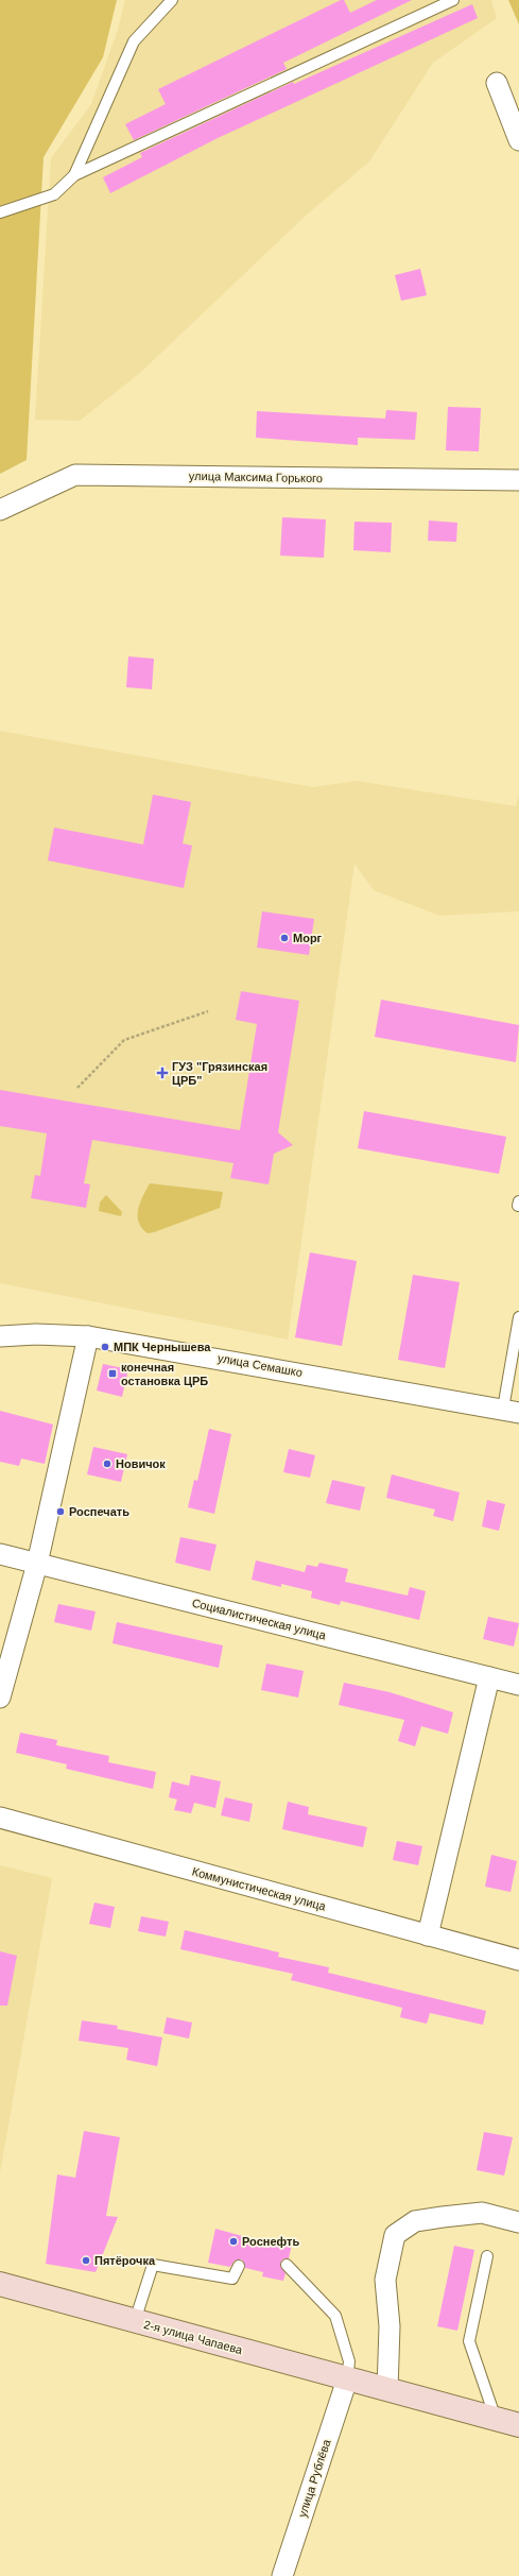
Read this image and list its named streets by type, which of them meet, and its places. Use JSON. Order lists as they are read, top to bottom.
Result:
{
  "streets": {
    "main road": ["2-я улица Чапаева"],
    "street": [
      "улица Максима Горького",
      "улица Семашко",
      "Социалистическая улица",
      "Коммунистическая улица",
      "улица Рублёва"
    ]
  },
  "crossings": [
    ["2-я улица Чапаева", "улица Рублёва"]
  ],
  "places": {
    "other": [
      "Морг",
      "МПК Чернышева",
      "Новичок",
      "Роспечать",
      "Роснефть",
      "Пятёрочка"
    ],
    "health": ["ГУЗ \"Грязинская ЦРБ\""],
    "transit": ["конечная остановка ЦРБ"]
  }
}
